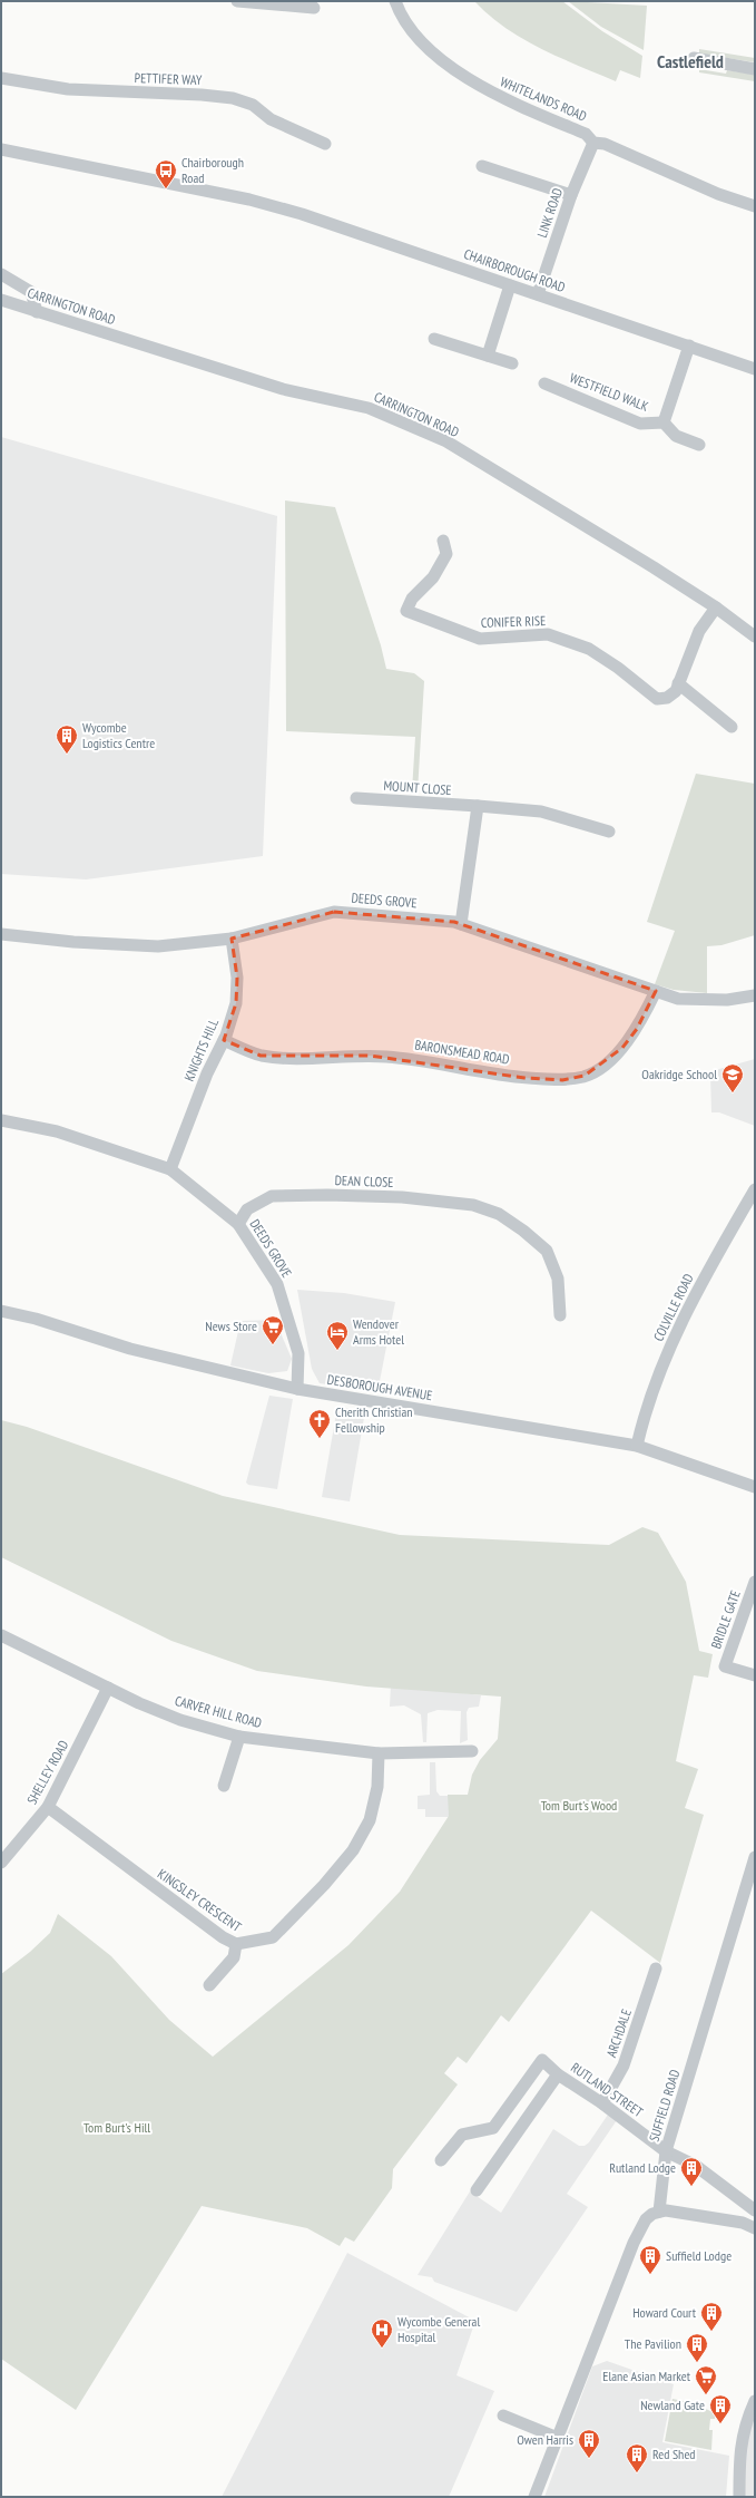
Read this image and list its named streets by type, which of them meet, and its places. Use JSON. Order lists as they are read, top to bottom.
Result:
{
  "streets": {
    "street": [
      "PETTIFER WAY",
      "WHITELANDS ROAD",
      "LINK ROAD",
      "CHAIRBOROUGH ROAD",
      "CARRINGTON ROAD",
      "WESTFIELD WALK",
      "CONIFER RISE",
      "MOUNT CLOSE",
      "DEEDS GROVE",
      "KNIGHTS HILL",
      "BARONSMEAD ROAD",
      "DEAN CLOSE",
      "COLVILLE ROAD",
      "DESBOROUGH AVENUE",
      "BRIDLE GATE",
      "CARVER HILL ROAD",
      "SHELLEY ROAD",
      "KINGSLEY CRESCENT",
      "ARCHDALE",
      "RUTLAND STREET",
      "SUFFIELD ROAD"
    ]
  },
  "crossings": [
    ["WHITELANDS ROAD", "LINK ROAD"],
    ["LINK ROAD", "CHAIRBOROUGH ROAD"],
    ["CHAIRBOROUGH ROAD", "WESTFIELD WALK"],
    ["CARRINGTON ROAD", "CONIFER RISE"],
    ["DEEDS GROVE", "KNIGHTS HILL"],
    ["DEEDS GROVE", "BARONSMEAD ROAD"],
    ["DEEDS GROVE", "DEAN CLOSE"],
    ["DEEDS GROVE", "DESBOROUGH AVENUE"],
    ["KNIGHTS HILL", "BARONSMEAD ROAD"],
    ["COLVILLE ROAD", "DESBOROUGH AVENUE"],
    ["CARVER HILL ROAD", "SHELLEY ROAD"],
    ["CARVER HILL ROAD", "KINGSLEY CRESCENT"],
    ["SHELLEY ROAD", "KINGSLEY CRESCENT"],
    ["ARCHDALE", "RUTLAND STREET"],
    ["RUTLAND STREET", "SUFFIELD ROAD"]
  ],
  "districts": ["Castlefield"],
  "parks": ["Tom Burt's Wood", "Tom Burt's Hill"],
  "places": {
    "bus stop": ["Chairborough Road"],
    "building": [
      "Wycombe Logistics Centre",
      "Rutland Lodge",
      "Suffield Lodge",
      "Howard Court",
      "The Pavilion",
      "Newland Gate",
      "Owen Harris",
      "Red Shed"
    ],
    "school or university": ["Oakridge School"],
    "supermarket": ["News Store", "Elane Asian Market"],
    "hotel": ["Wendover Arms Hotel"],
    "church": ["Cherith Christian Fellowship"],
    "hospital": ["Wycombe General Hospital"]
  }
}
